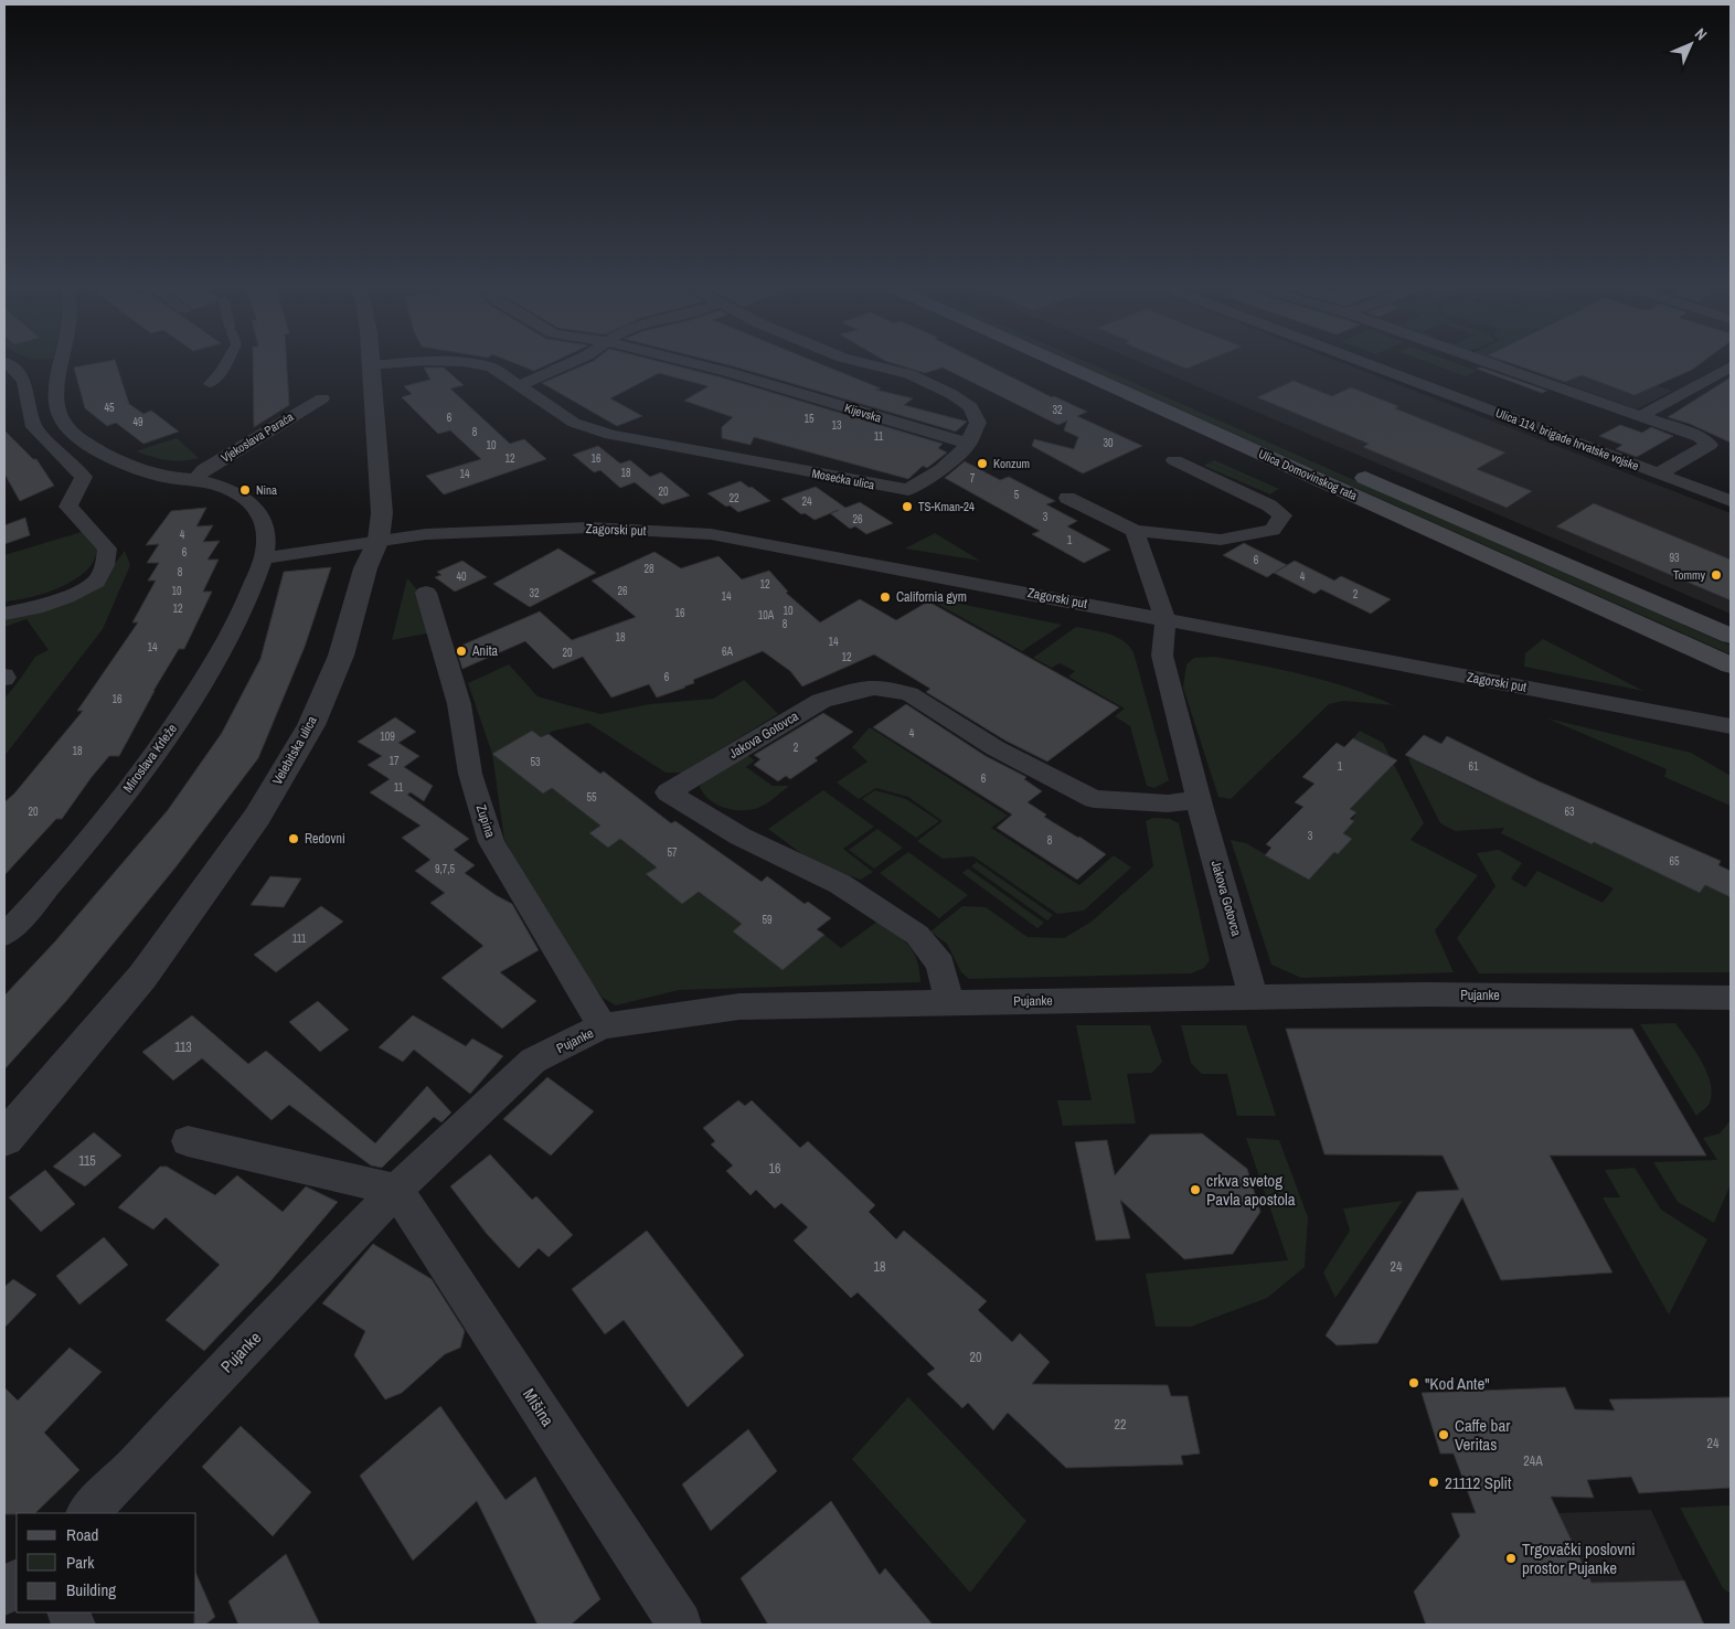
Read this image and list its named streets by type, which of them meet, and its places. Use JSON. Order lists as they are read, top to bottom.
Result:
{
  "streets": {
    "main road": ["Ulica Domovinskog rata"],
    "street": [
      "Kijevska",
      "Vjekoslava Paraća",
      "Ulica 114. brigade hrvatske vojske",
      "Mosećka ulica",
      "Zagorski put",
      "Jakova Gotovca",
      "Velebitska ulica",
      "Miroslava Krleže",
      "Zupina",
      "Pujanke",
      "Mišina"
    ]
  },
  "crossings": [
    ["Kijevska", "Mosećka ulica"],
    ["Vjekoslava Paraća", "Miroslava Krleže"],
    ["Mosećka ulica", "Velebitska ulica"],
    ["Zagorski put", "Jakova Gotovca"],
    ["Zagorski put", "Velebitska ulica"],
    ["Jakova Gotovca", "Pujanke"],
    ["Zupina", "Pujanke"],
    ["Pujanke", "Mišina"]
  ],
  "places": [
    "Konzum",
    "Nina",
    "TS-Kman-24",
    "Tommy",
    "California gym",
    "Anita",
    "Redovni",
    "crkva svetog Pavla apostola",
    "\"Kod Ante\"",
    "Caffe bar Veritas",
    "21112 Split",
    "Trgovački poslovni prostor Pujanke"
  ],
  "house_numbers": [
    "45",
    "32",
    "6",
    "15",
    "49",
    "13",
    "8",
    "11",
    "30",
    "10",
    "12",
    "16",
    "18",
    "14",
    "7",
    "20",
    "5",
    "22",
    "24",
    "3",
    "26",
    "4",
    "1",
    "6",
    "93",
    "6",
    "28",
    "8",
    "40",
    "4",
    "12",
    "10",
    "26",
    "32",
    "2",
    "14",
    "12",
    "10",
    "16",
    "10A",
    "8",
    "18",
    "14",
    "14",
    "6A",
    "20",
    "12",
    "6",
    "16",
    "4",
    "109",
    "2",
    "18",
    "17",
    "53",
    "1",
    "61",
    "6",
    "11",
    "55",
    "20",
    "63",
    "3",
    "8",
    "57",
    "65",
    "9,7,5",
    "59",
    "111",
    "113",
    "115",
    "16",
    "18",
    "24",
    "20",
    "22",
    "24",
    "24A"
  ],
  "legend": ["Road", "Park", "Building"],
  "north": "top right"
}
